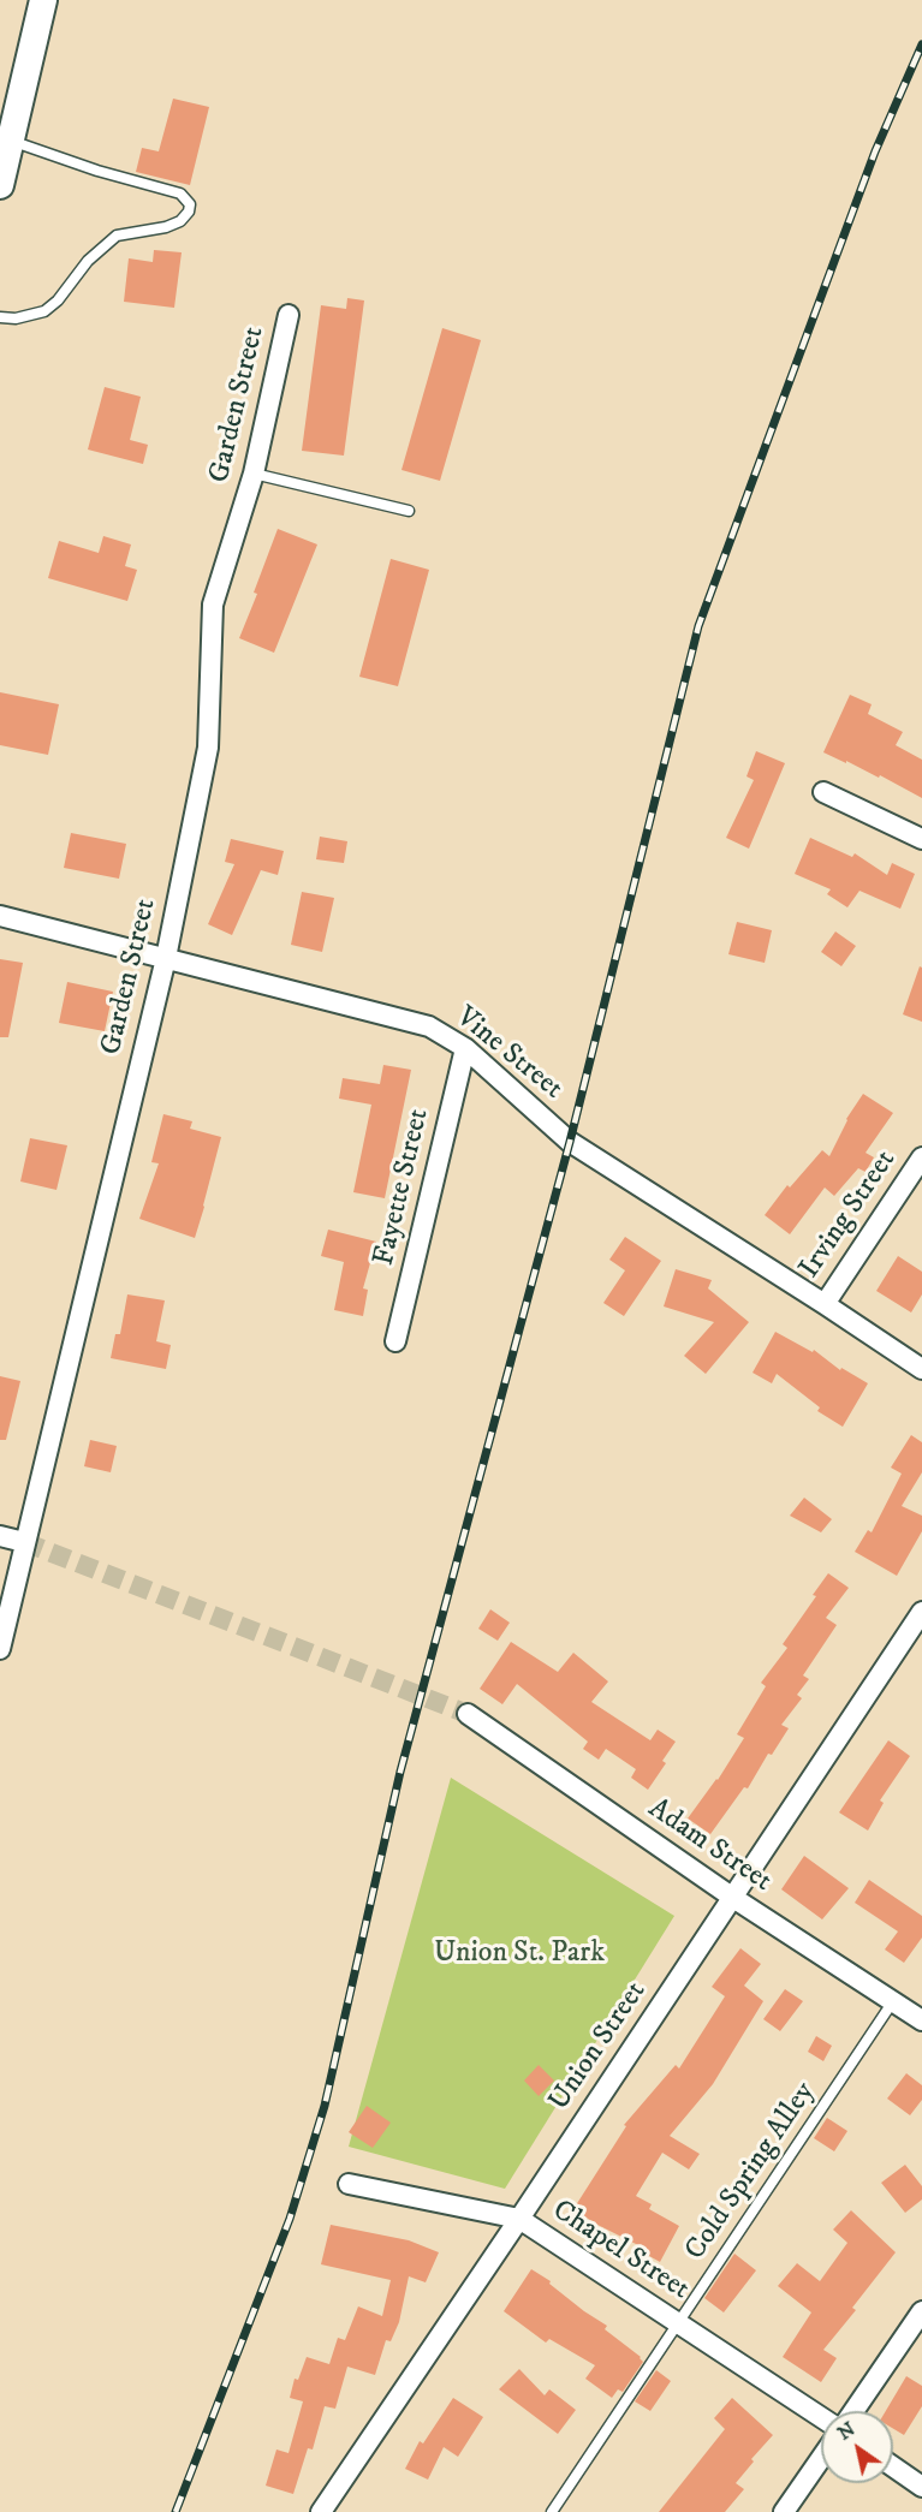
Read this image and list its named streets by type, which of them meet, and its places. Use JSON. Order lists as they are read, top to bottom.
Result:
{
  "streets": {
    "street": [
      "Garden Street",
      "Vine Street",
      "Fayette Street",
      "Irving Street",
      "Adam Street",
      "Union Street",
      "Chapel Street"
    ],
    "lane": ["Cold Spring Alley"]
  },
  "crossings": [
    ["Garden Street", "Vine Street"],
    ["Vine Street", "Fayette Street"],
    ["Vine Street", "Irving Street"],
    ["Adam Street", "Union Street"],
    ["Adam Street", "Cold Spring Alley"],
    ["Union Street", "Chapel Street"],
    ["Cold Spring Alley", "Chapel Street"]
  ],
  "parks": ["Union St. Park"],
  "north": "top left"
}
